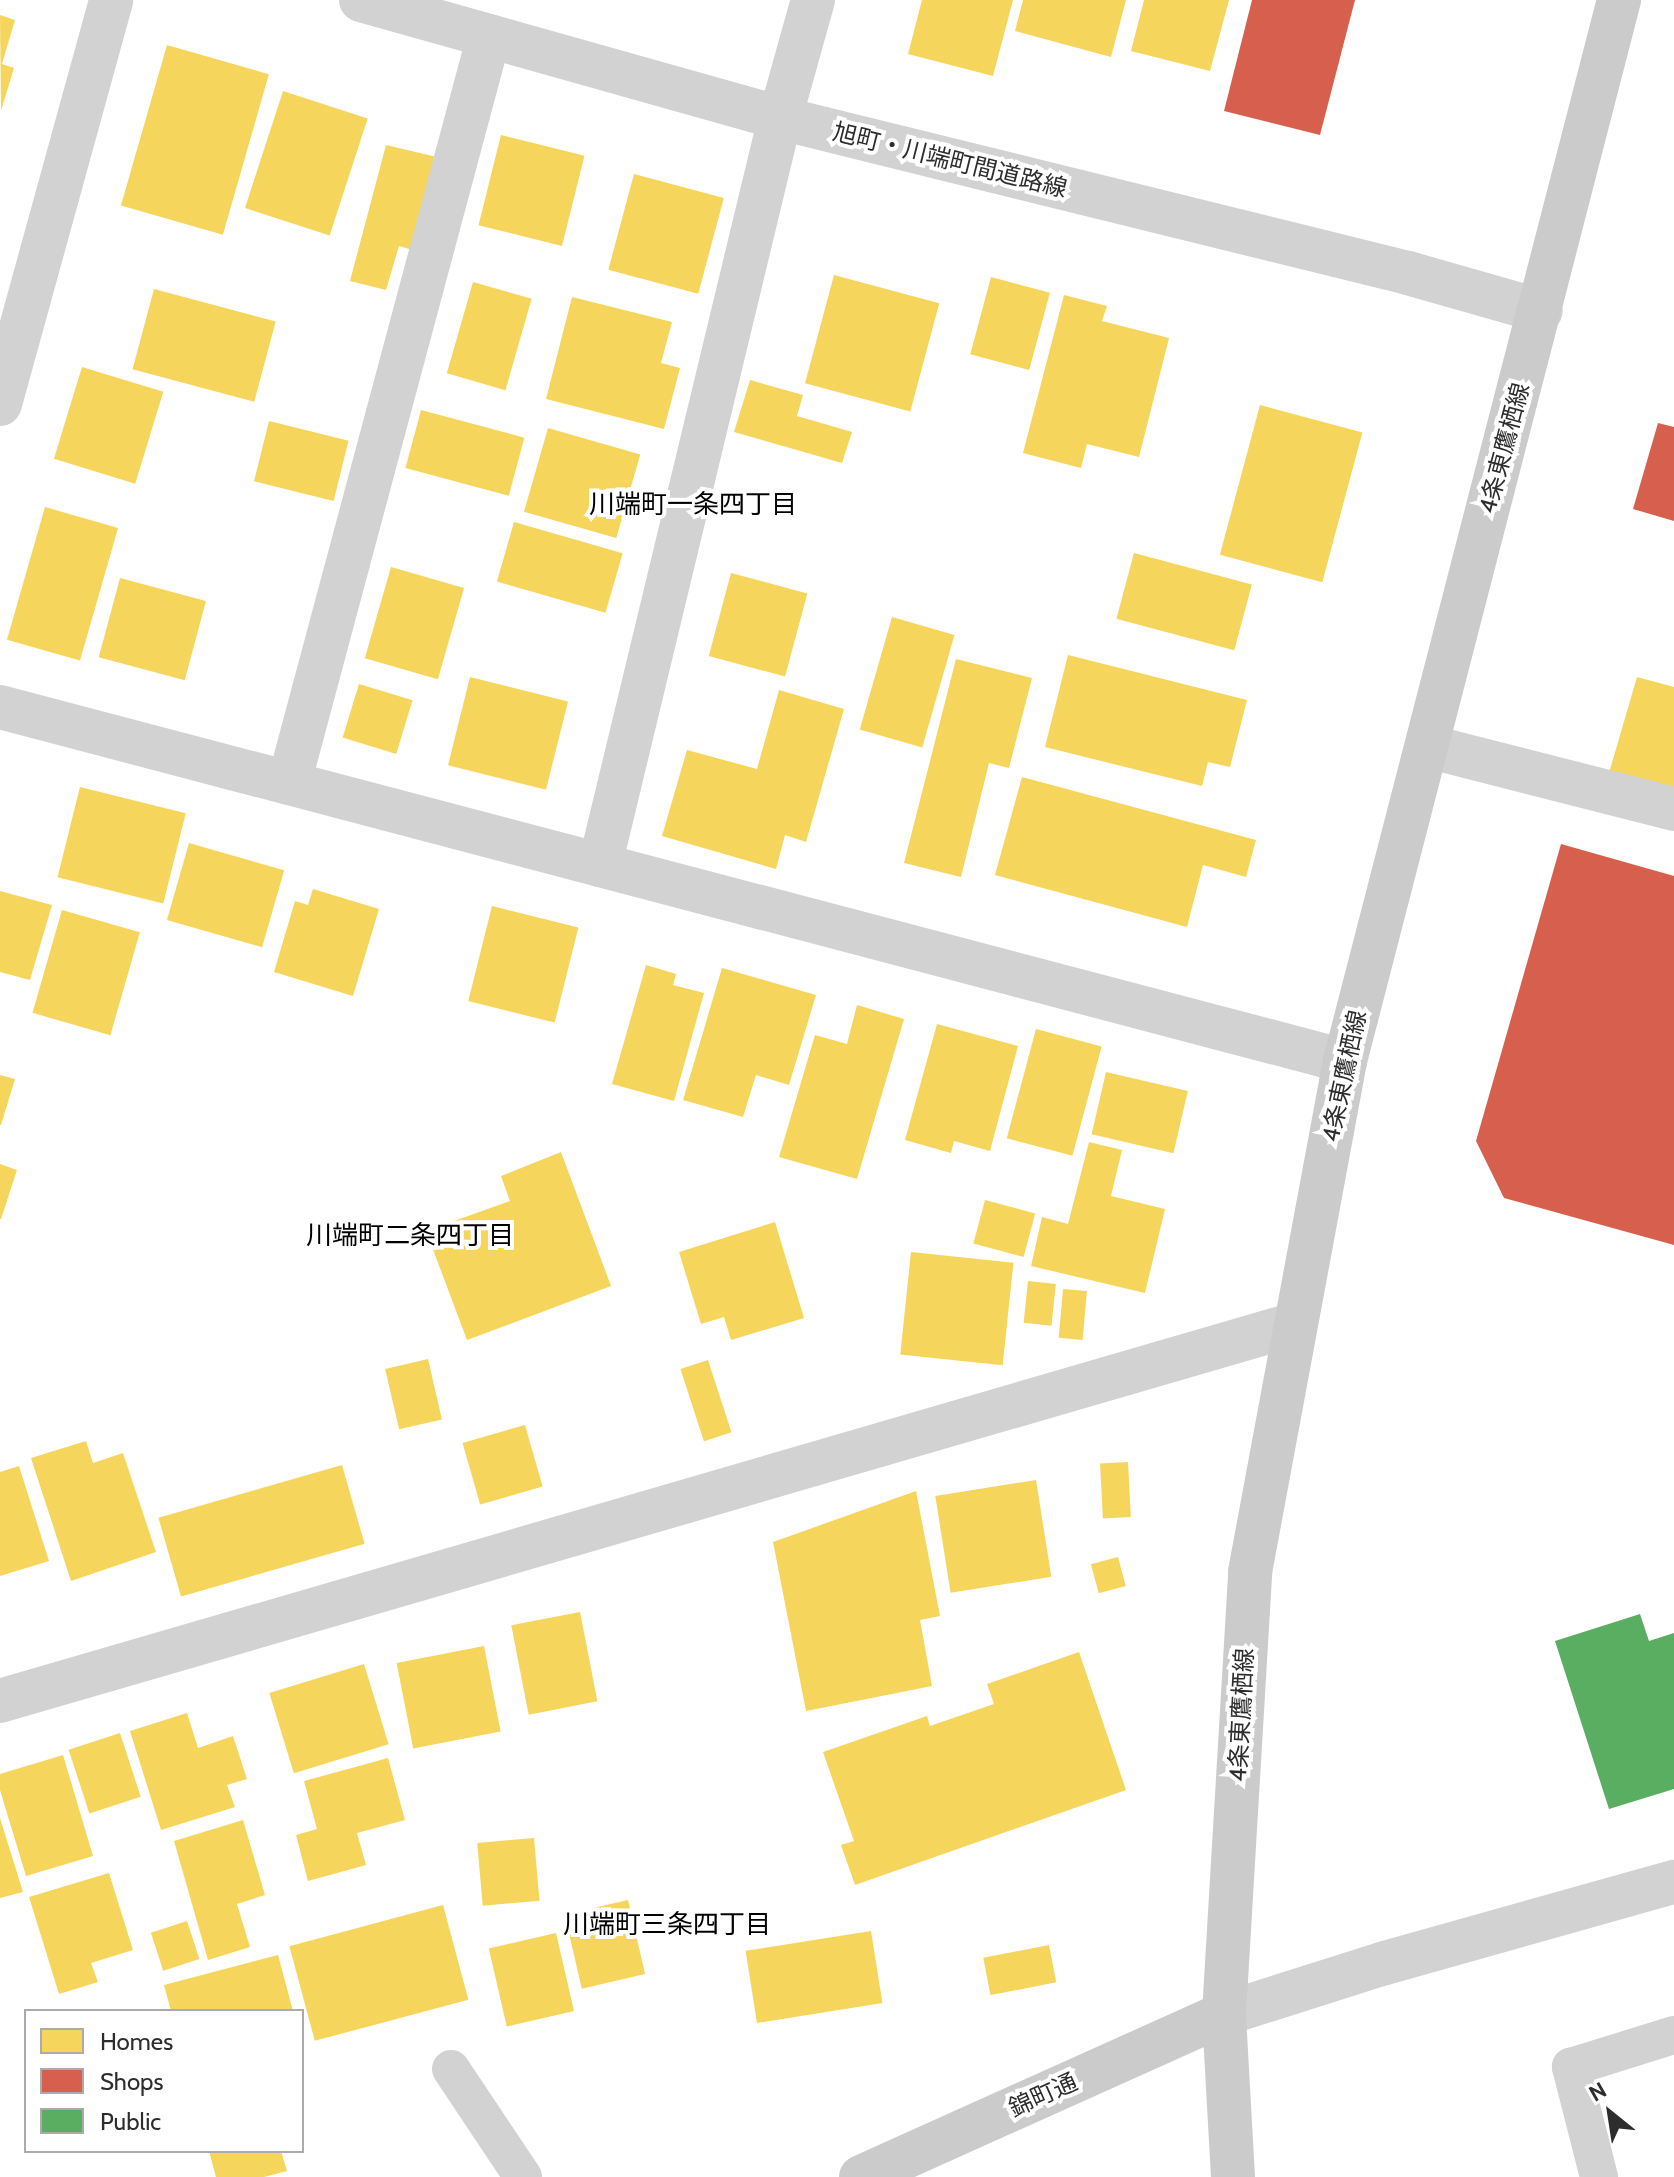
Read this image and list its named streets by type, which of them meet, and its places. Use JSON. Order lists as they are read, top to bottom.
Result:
{
  "streets": {
    "street": ["旭町・川端町間道路線", "4条東鷹栖線", "錦町通"]
  },
  "crossings": [
    ["旭町・川端町間道路線", "4条東鷹栖線"],
    ["4条東鷹栖線", "錦町通"]
  ],
  "districts": ["川端町一条四丁目", "川端町二条四丁目", "川端町三条四丁目"],
  "legend": ["Homes", "Shops", "Public"],
  "north": "top left"
}
